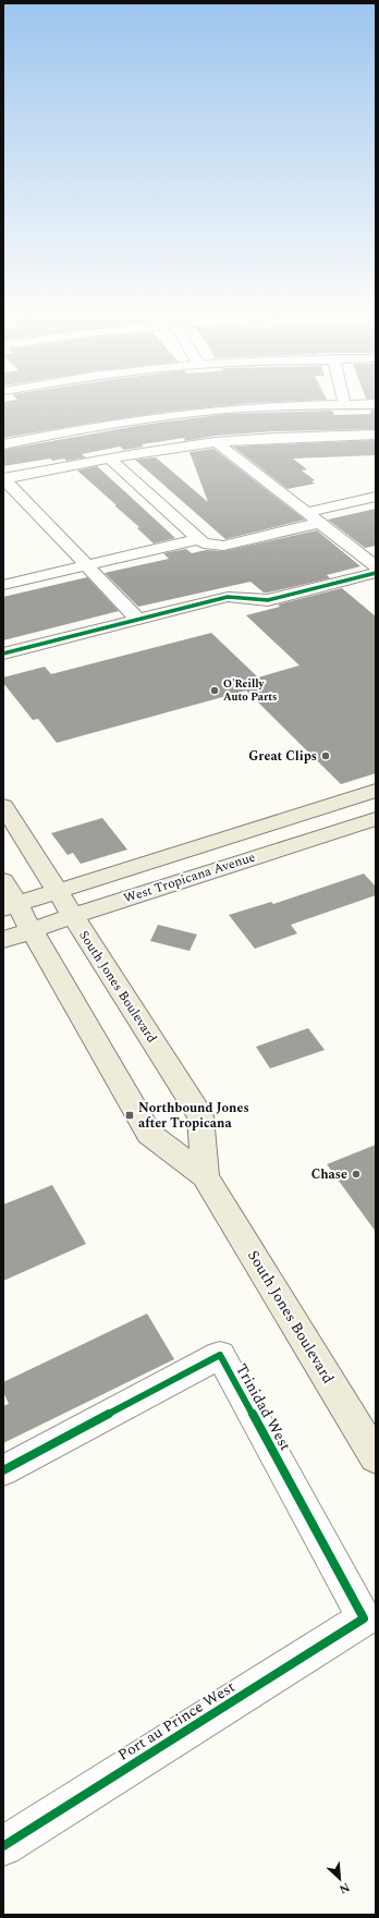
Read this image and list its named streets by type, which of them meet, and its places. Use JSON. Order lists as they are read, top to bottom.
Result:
{
  "streets": {
    "main road": ["West Tropicana Avenue", "South Jones Boulevard"],
    "street": ["Trinidad West", "Port au Prince West"]
  },
  "crossings": [
    ["West Tropicana Avenue", "South Jones Boulevard"],
    ["Trinidad West", "Port au Prince West"]
  ],
  "places": {
    "other": ["O'Reilly Auto Parts", "Great Clips", "Chase"],
    "transit": ["Northbound Jones after Tropicana"]
  },
  "north": "bottom right"
}
